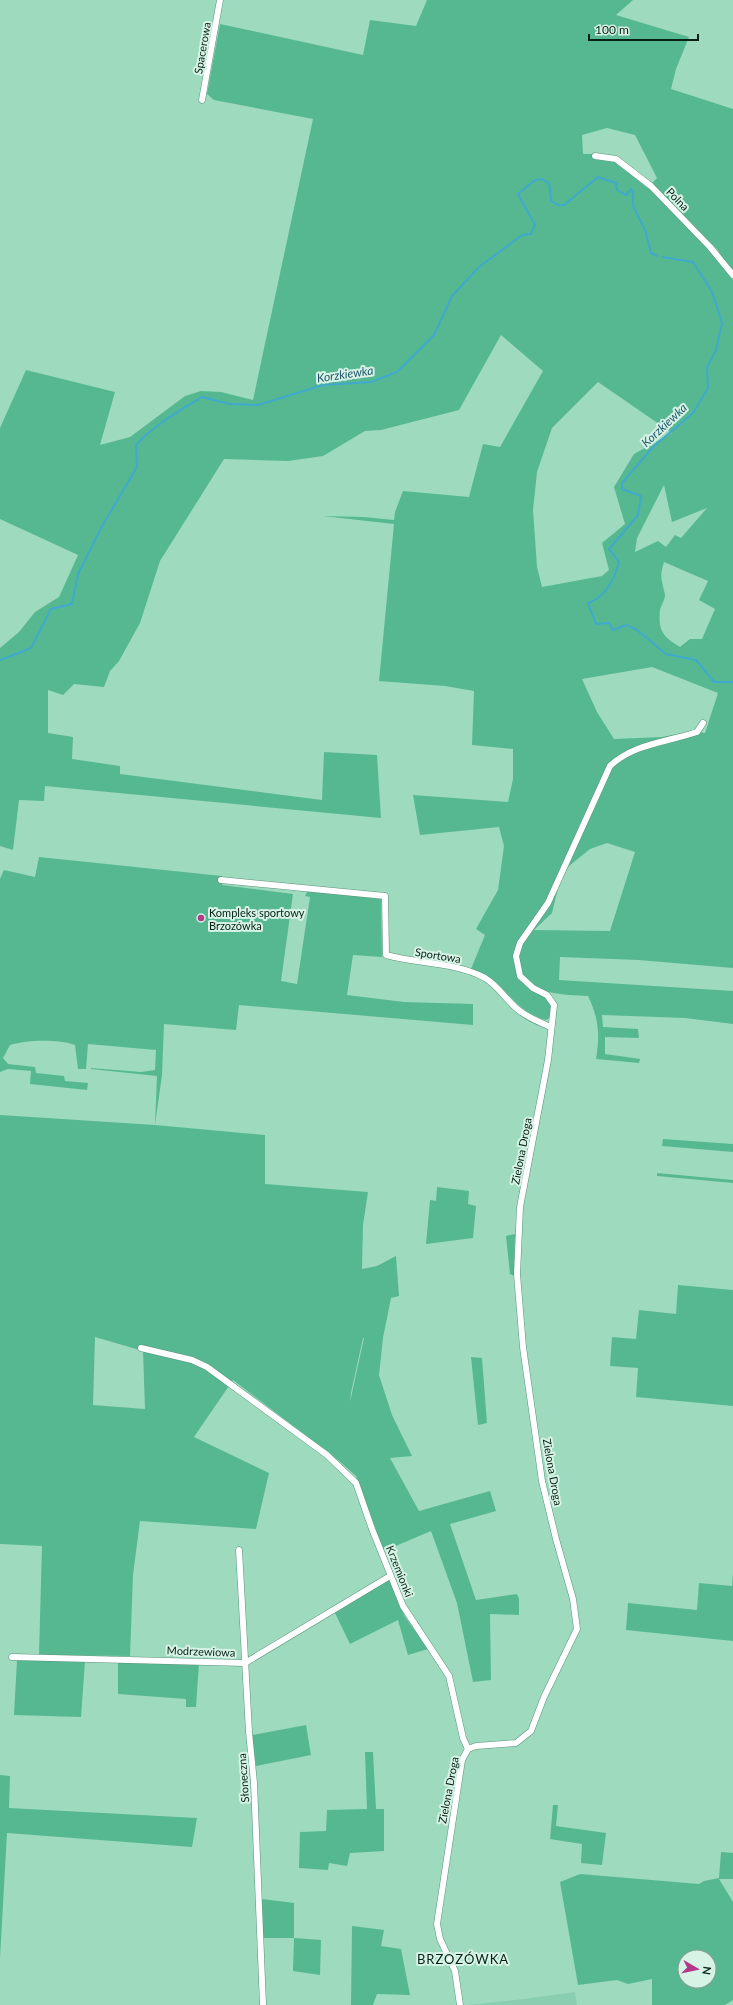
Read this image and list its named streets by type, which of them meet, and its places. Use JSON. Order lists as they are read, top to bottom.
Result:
{
  "streets": {
    "street": [
      "Spacerowa",
      "Polna",
      "Sportowa",
      "Zielona Droga",
      "Krzemionki",
      "Modrzewiowa",
      "Słoneczna"
    ]
  },
  "crossings": [
    ["Sportowa", "Zielona Droga"],
    ["Zielona Droga", "Krzemionki"],
    ["Krzemionki", "Modrzewiowa"],
    ["Modrzewiowa", "Słoneczna"]
  ],
  "districts": ["BRZOZÓWKA"],
  "water": ["Korzkiewka"],
  "places": ["Kompleks sportowy Brzozówka"],
  "scale_bar": "100 m",
  "north": "right"
}
